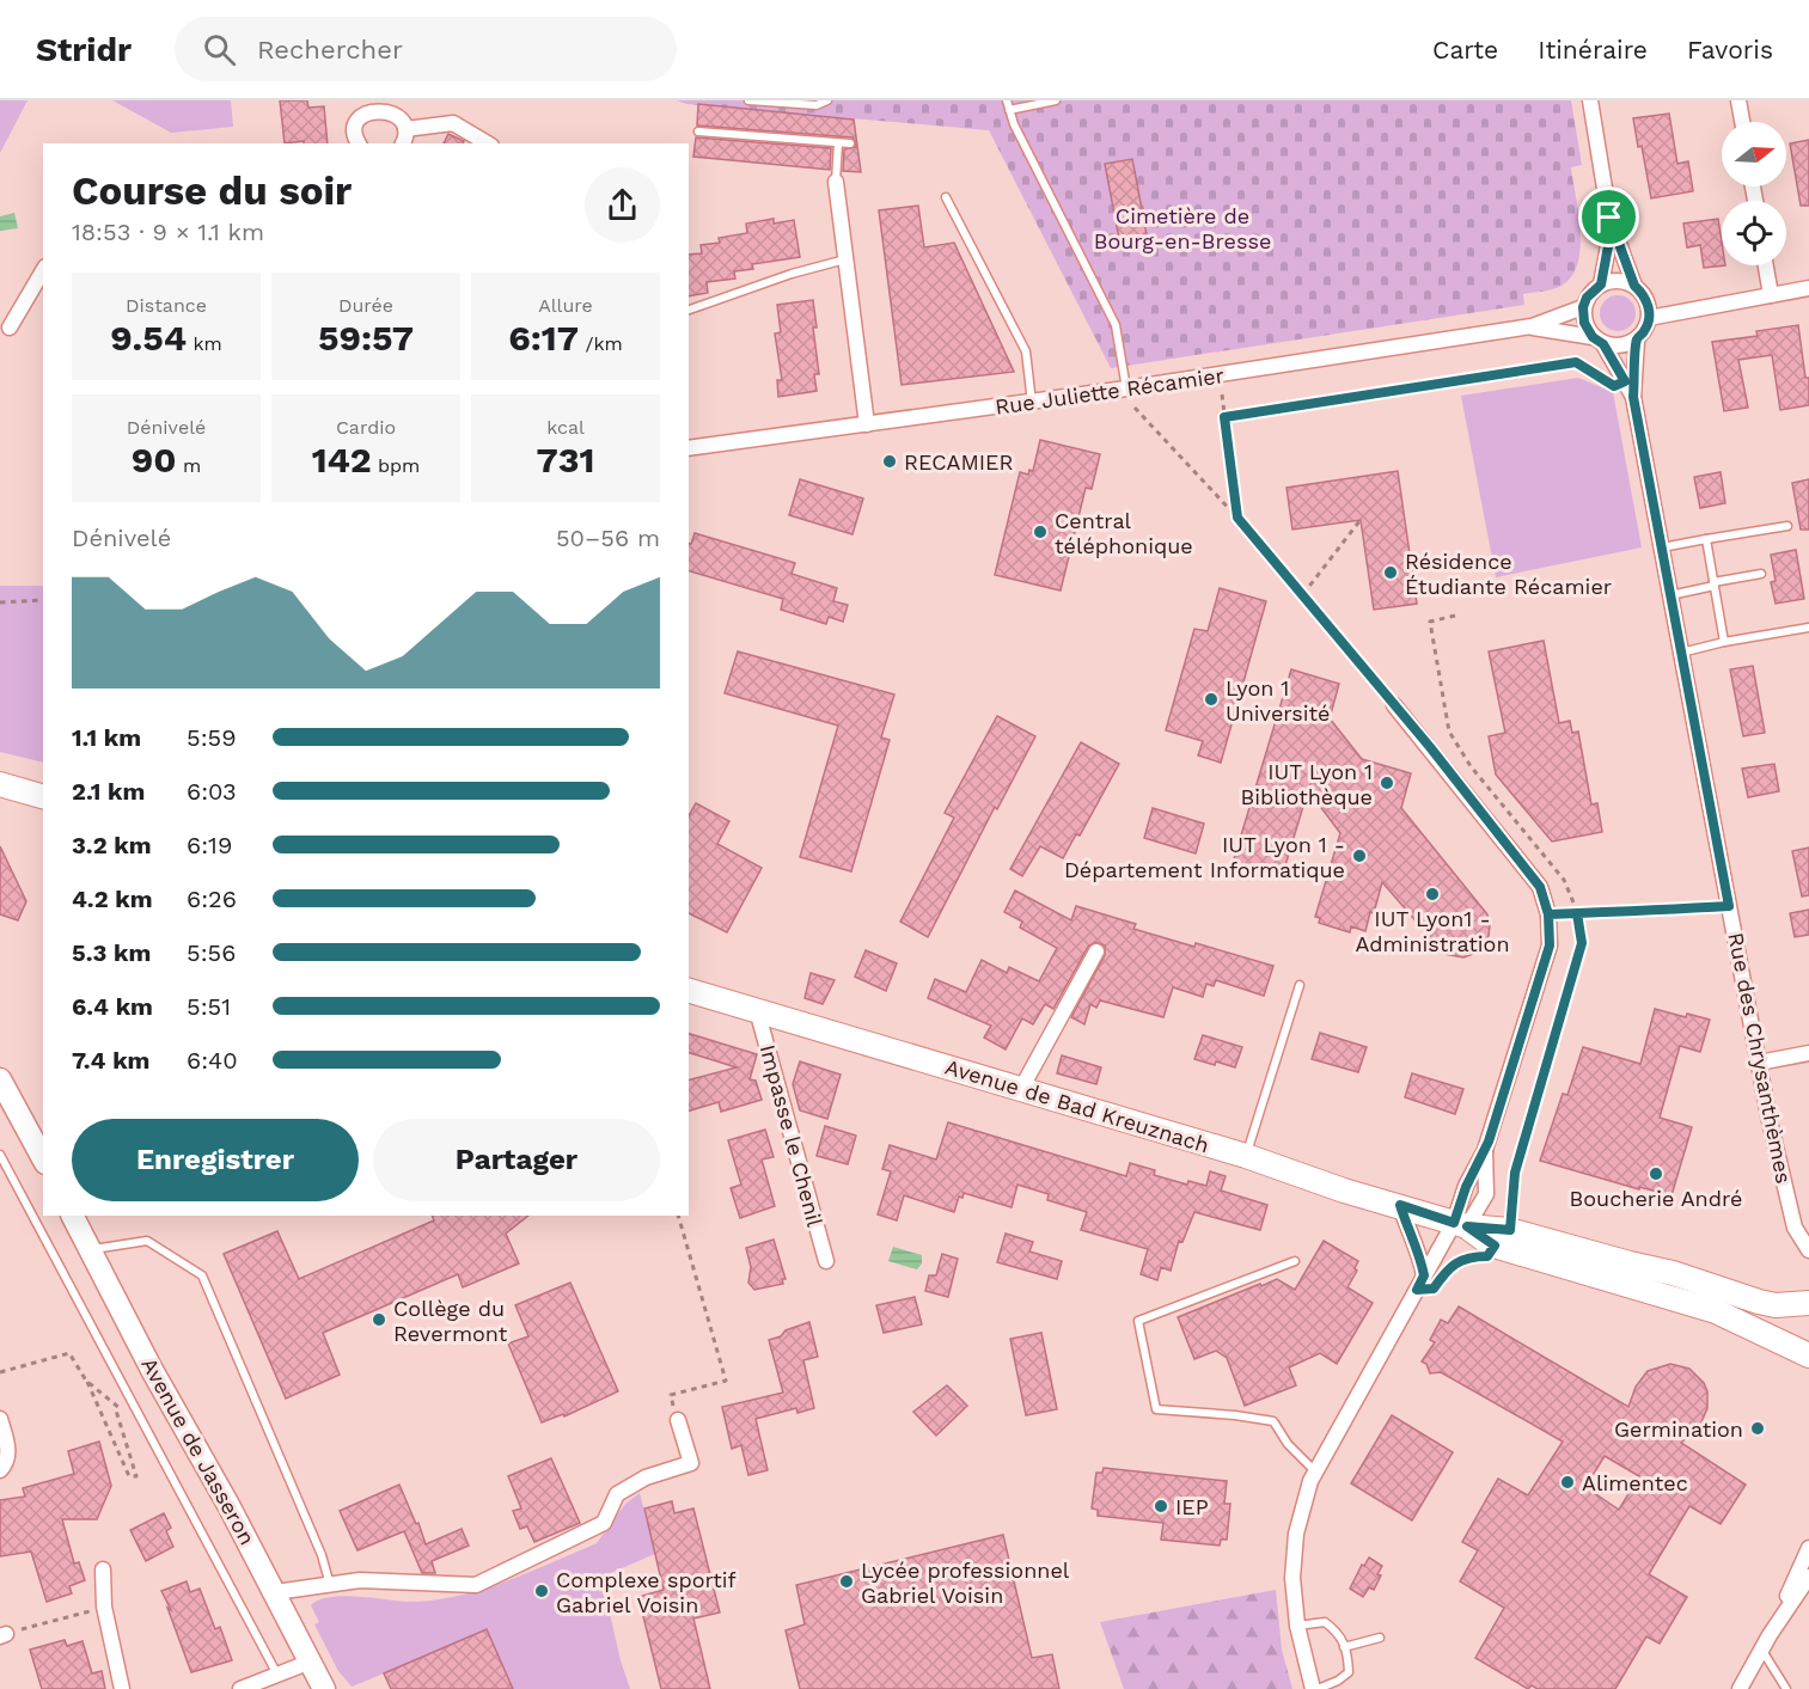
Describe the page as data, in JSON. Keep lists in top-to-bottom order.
{
  "streets": {
    "main road": ["Avenue de Bad Kreuznach", "Avenue de Jasseron"],
    "street": ["Rue Juliette Récamier", "Rue des Chrysanthèmes", "Impasse le Chenil"]
  },
  "crossings": [
    ["Rue Juliette Récamier", "Rue des Chrysanthèmes"],
    ["Avenue de Bad Kreuznach", "Impasse le Chenil"]
  ],
  "parks": ["Cimetière de Bourg-en-Bresse"],
  "places": [
    "RECAMIER",
    "Central téléphonique",
    "Résidence Étudiante Récamier",
    "Lyon 1 Université",
    "IUT Lyon 1 Bibliothèque",
    "IUT Lyon 1 - Département Informatique",
    "IUT Lyon1 - Administration",
    "Boucherie André",
    "Collège du Revermont",
    "Germination",
    "Alimentec",
    "IEP",
    "Lycée professionnel Gabriel Voisin",
    "Complexe sportif Gabriel Voisin"
  ],
  "north": "right",
  "page": {
    "header": "Stridr",
    "search": "Rechercher",
    "nav": ["Carte", "Itinéraire", "Favoris"],
    "heading": ["Course du soir", "18:53 · 9 × 1.1 km"],
    "stats": [
      ["Distance", "9.54 km"],
      ["Durée", "59:57"],
      ["Allure", "6:17 /km"],
      ["Dénivelé", "90 m"],
      ["Cardio", "142 bpm"],
      ["kcal", "731"]
    ],
    "chart": ["Dénivelé", "50–56 m"],
    "list": [
      {
        "name": "1.1 km",
        "note": "5:59"
      },
      {
        "name": "2.1 km",
        "note": "6:03"
      },
      {
        "name": "3.2 km",
        "note": "6:19"
      },
      {
        "name": "4.2 km",
        "note": "6:26"
      },
      {
        "name": "5.3 km",
        "note": "5:56"
      },
      {
        "name": "6.4 km",
        "note": "5:51"
      },
      {
        "name": "7.4 km",
        "note": "6:40"
      }
    ],
    "buttons": ["Enregistrer", "Partager"]
  }
}
